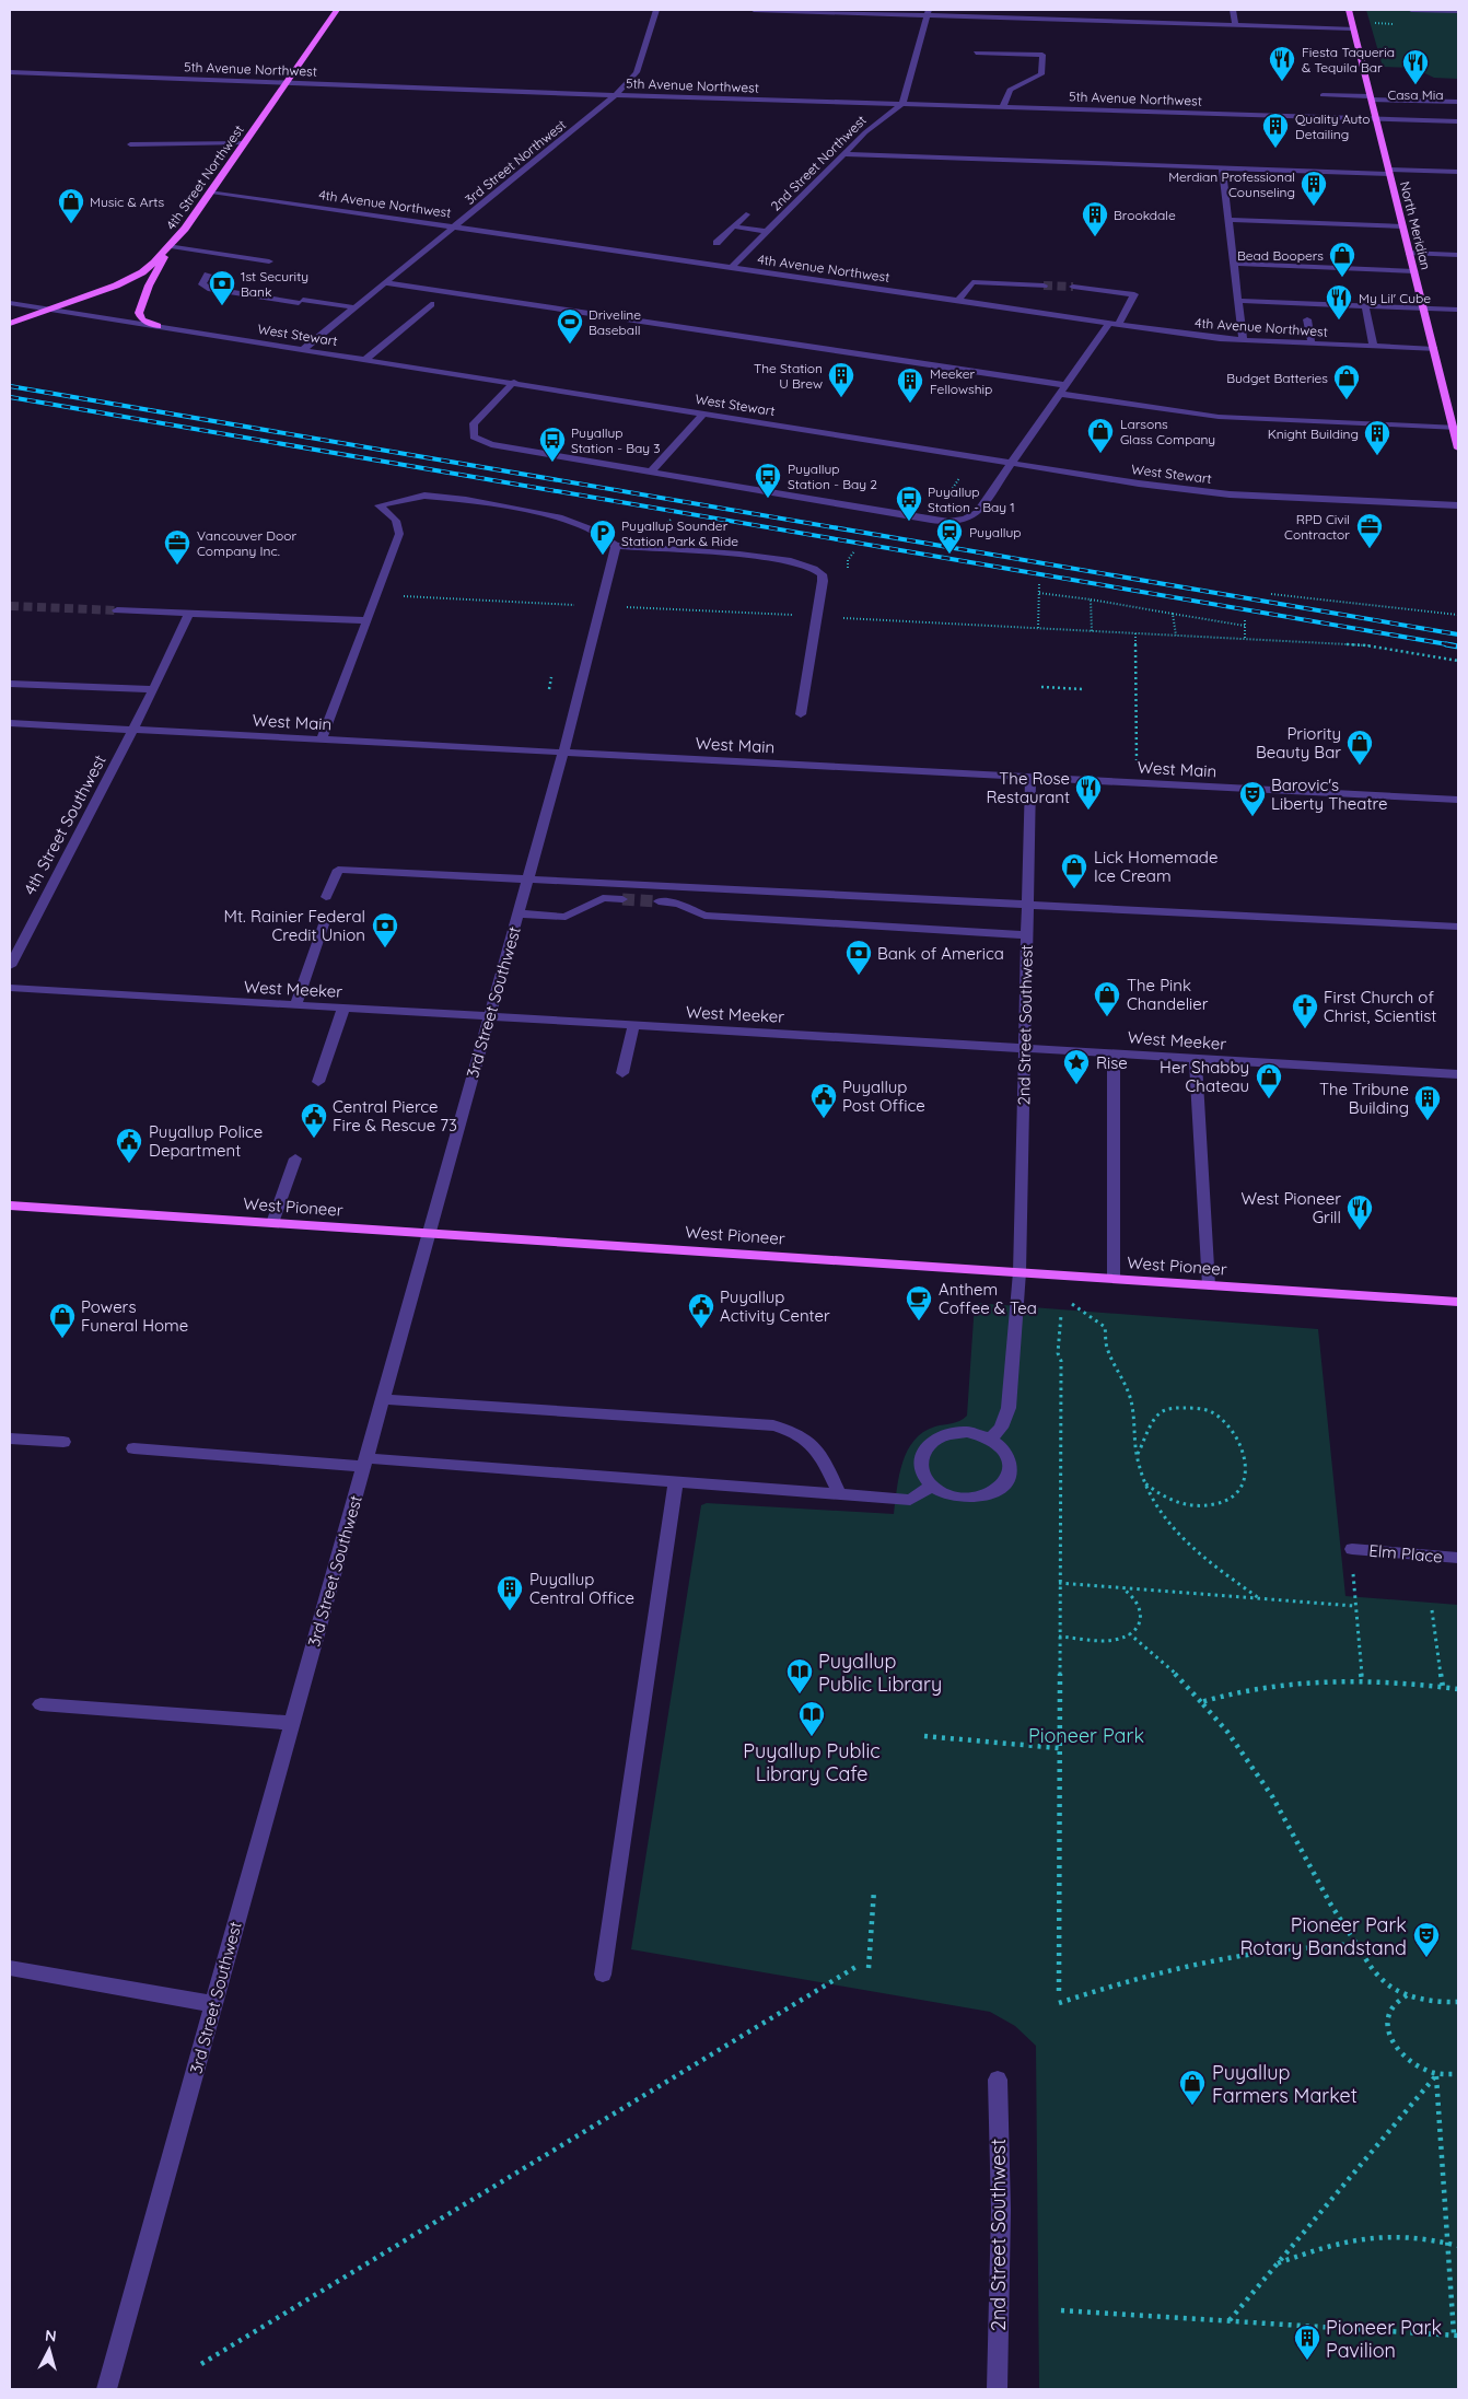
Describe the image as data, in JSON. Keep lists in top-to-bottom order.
{
  "streets": {
    "main road": ["4th Street Northwest", "North Meridian", "West Pioneer"],
    "street": [
      "5th Avenue Northwest",
      "3rd Street Northwest",
      "2nd Street Northwest",
      "4th Avenue Northwest",
      "West Stewart",
      "West Main",
      "4th Street Southwest",
      "West Meeker",
      "3rd Street Southwest",
      "2nd Street Southwest",
      "Elm Place"
    ]
  },
  "crossings": [
    ["5th Avenue Northwest", "3rd Street Northwest"],
    ["5th Avenue Northwest", "2nd Street Northwest"],
    ["5th Avenue Northwest", "4th Street Northwest"],
    ["5th Avenue Northwest", "North Meridian"],
    ["3rd Street Northwest", "4th Avenue Northwest"],
    ["3rd Street Northwest", "West Stewart"],
    ["2nd Street Northwest", "4th Avenue Northwest"],
    ["4th Street Northwest", "4th Avenue Northwest"],
    ["4th Street Northwest", "West Stewart"],
    ["4th Avenue Northwest", "North Meridian"],
    ["West Main", "4th Street Southwest"],
    ["West Main", "3rd Street Southwest"],
    ["West Main", "2nd Street Southwest"],
    ["West Meeker", "3rd Street Southwest"],
    ["West Meeker", "2nd Street Southwest"],
    ["3rd Street Southwest", "West Pioneer"],
    ["2nd Street Southwest", "West Pioneer"]
  ],
  "parks": ["Pioneer Park"],
  "places": {
    "restaurant": [
      "Fiesta Taqueria & Tequila Bar",
      "Casa Mia",
      "My Lil' Cube",
      "The Rose Restaurant",
      "West Pioneer Grill"
    ],
    "building": [
      "Quality Auto Detailing",
      "Merdian Professional Counseling",
      "Brookdale",
      "The Station U Brew",
      "Meeker Fellowship",
      "Knight Building",
      "The Tribune Building",
      "Puyallup Central Office",
      "Pioneer Park Pavilion"
    ],
    "shop": [
      "Music & Arts",
      "Bead Boopers",
      "Budget Batteries",
      "Larsons Glass Company",
      "Priority Beauty Bar",
      "Lick Homemade Ice Cream",
      "The Pink Chandelier",
      "Her Shabby Chateau",
      "Powers Funeral Home",
      "Puyallup Farmers Market"
    ],
    "bank": ["1st Security Bank", "Mt. Rainier Federal Credit Union", "Bank of America"],
    "sports": ["Driveline Baseball"],
    "bus stop": ["Puyallup Station - Bay 3", "Puyallup Station - Bay 2", "Puyallup Station - Bay 1"],
    "office": ["RPD Civil Contractor", "Vancouver Door Company Inc."],
    "station": ["Puyallup"],
    "parking": ["Puyallup Sounder Station Park & Ride"],
    "theatre": ["Barovic's Liberty Theatre", "Pioneer Park Rotary Bandstand"],
    "church": ["First Church of Christ, Scientist"],
    "place": ["Rise"],
    "public building": [
      "Puyallup Post Office",
      "Central Pierce Fire & Rescue 73",
      "Puyallup Police Department",
      "Puyallup Activity Center"
    ],
    "cafe": ["Anthem Coffee & Tea"],
    "library": ["Puyallup Public Library", "Puyallup Public Library Cafe"]
  },
  "north": "top"
}
